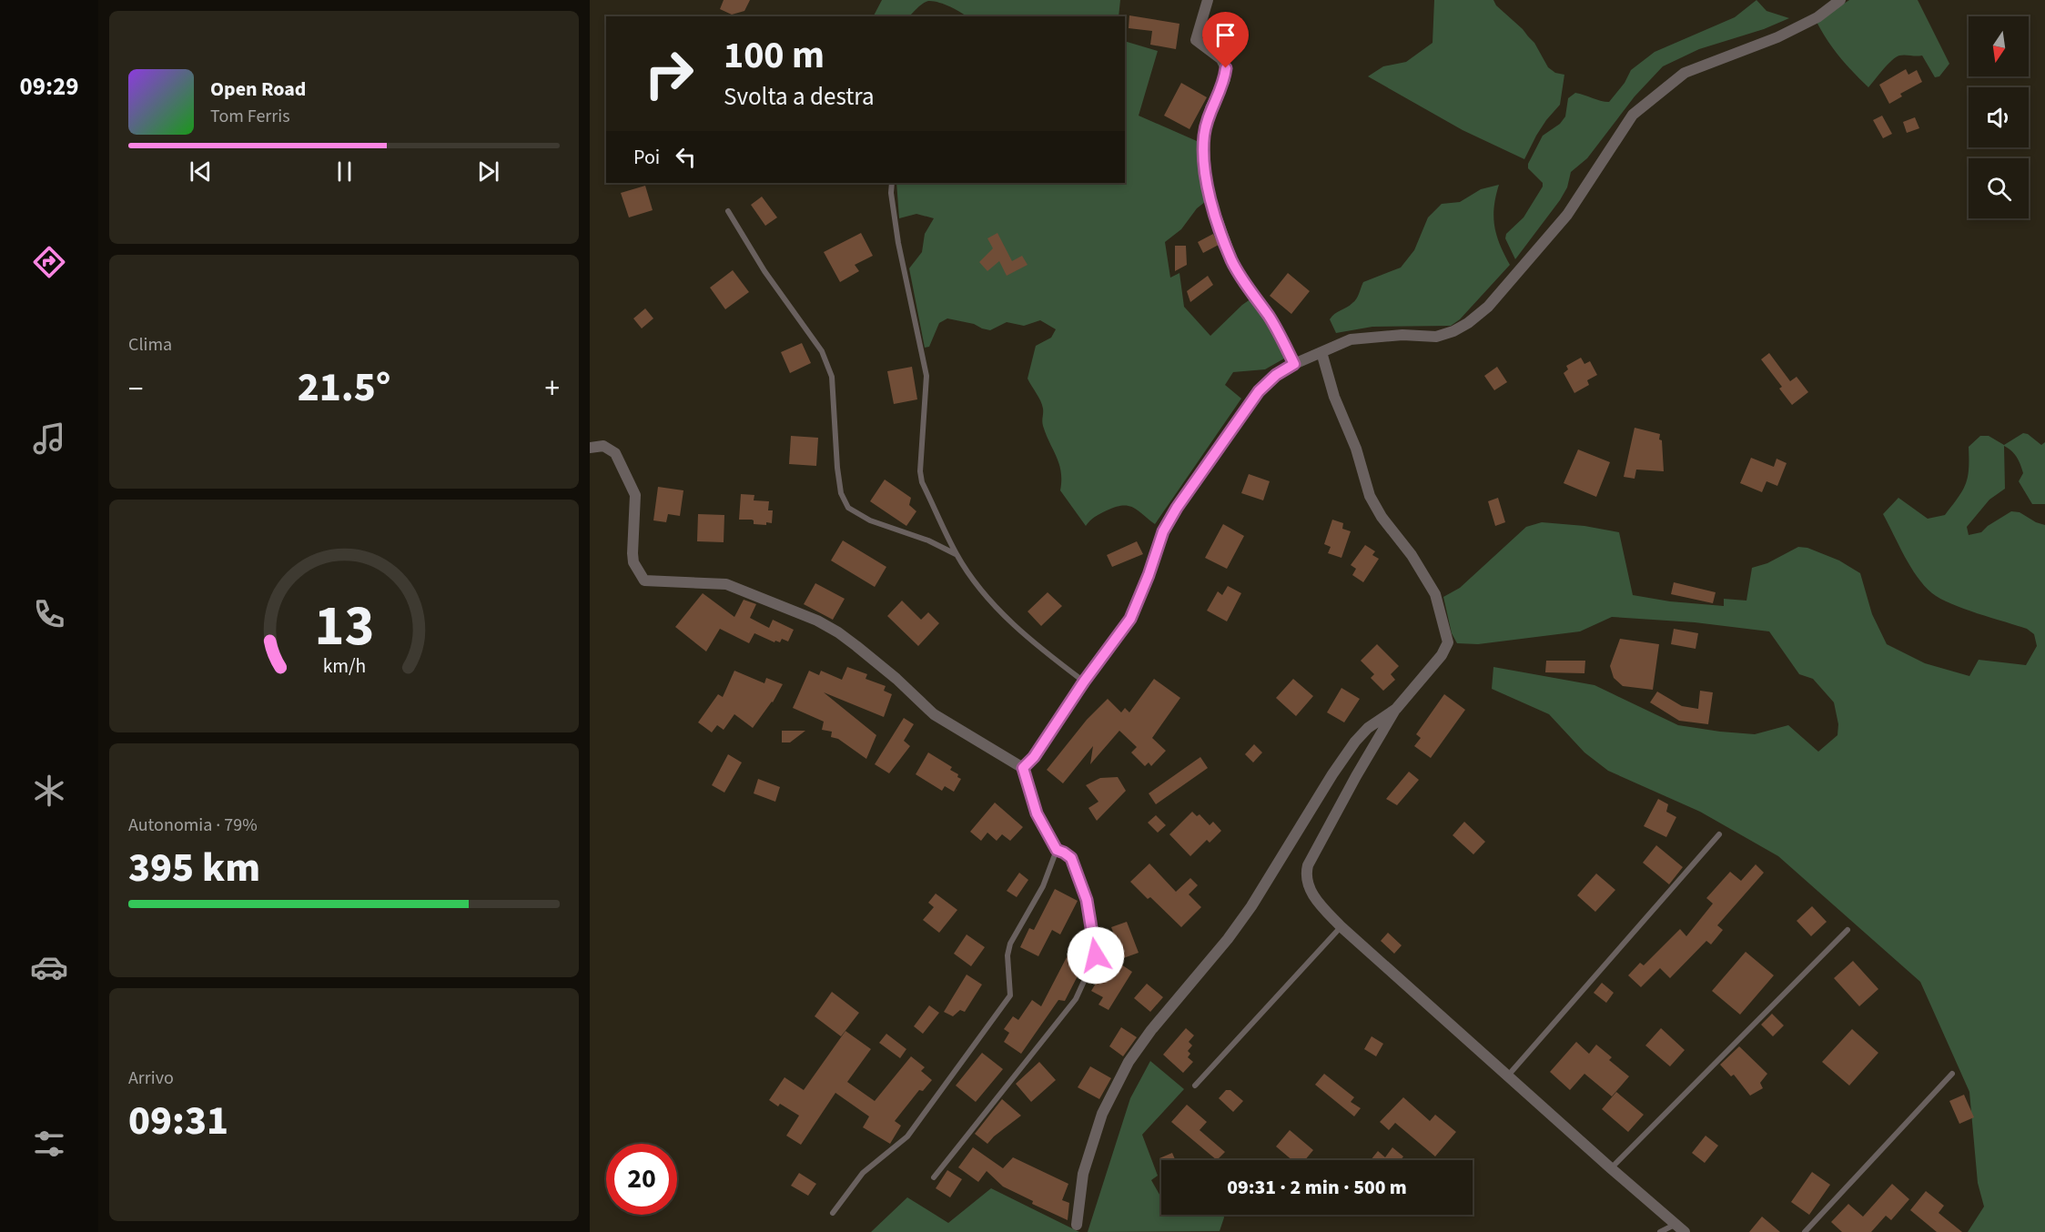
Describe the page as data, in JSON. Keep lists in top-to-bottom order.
{
  "north": "bottom",
  "page": {
    "tabs": "09:29",
    "turn": ["100 m", "Svolta a destra"],
    "song": ["Open Road", "Tom Ferris"],
    "then": "Poi",
    "tile": [
      "Clima",
      ["Autonomia · 79%", "395 km"],
      ["Arrivo", "09:31"]
    ],
    "heat": ["−", "21.5°", "+"],
    "limit": "20",
    "trip": "09:31 · 2 min · 500 m",
    "gauge": ["13", "km/h"]
  }
}
